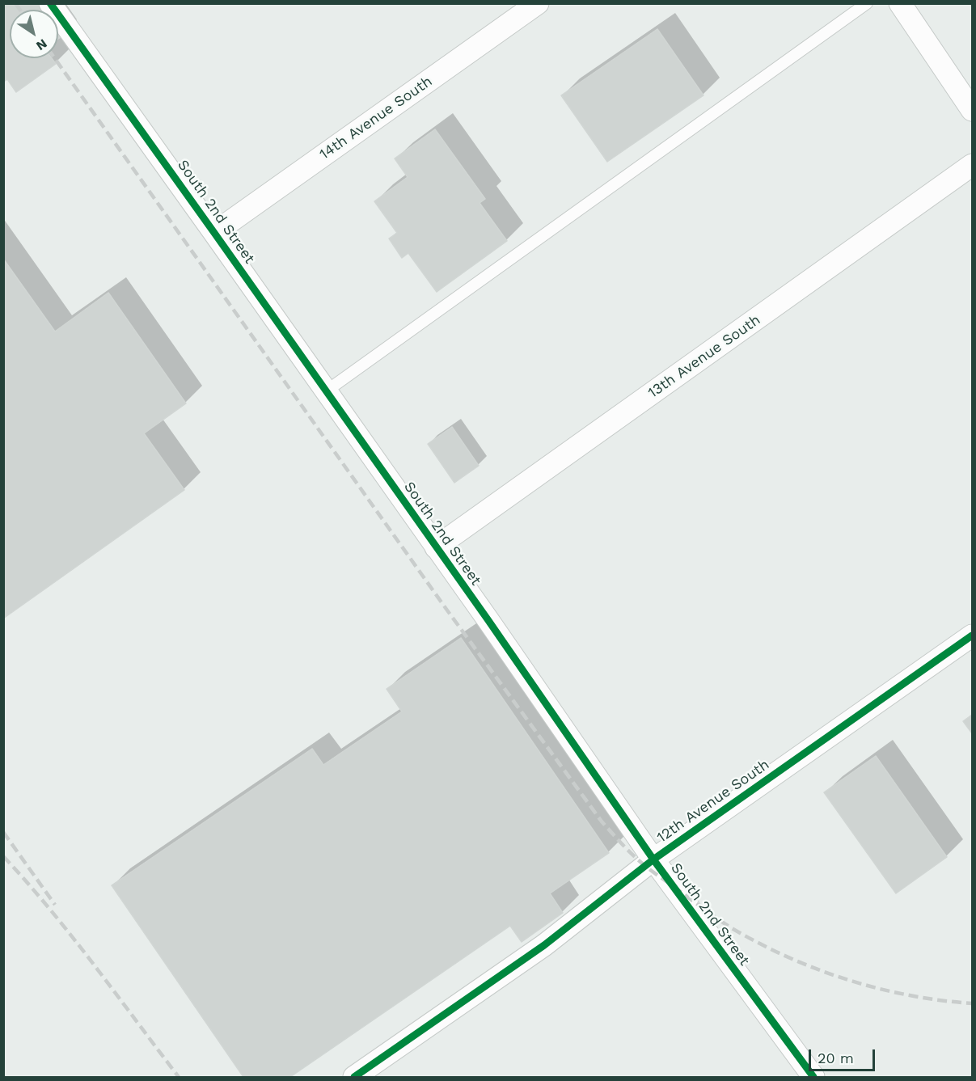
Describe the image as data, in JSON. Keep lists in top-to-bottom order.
{
  "streets": {
    "street": [
      "14th Avenue South",
      "South 2nd Street",
      "13th Avenue South",
      "12th Avenue South"
    ]
  },
  "crossings": [
    ["14th Avenue South", "South 2nd Street"],
    ["South 2nd Street", "13th Avenue South"],
    ["South 2nd Street", "12th Avenue South"]
  ],
  "scale_bar": "20 m",
  "north": "bottom right"
}
